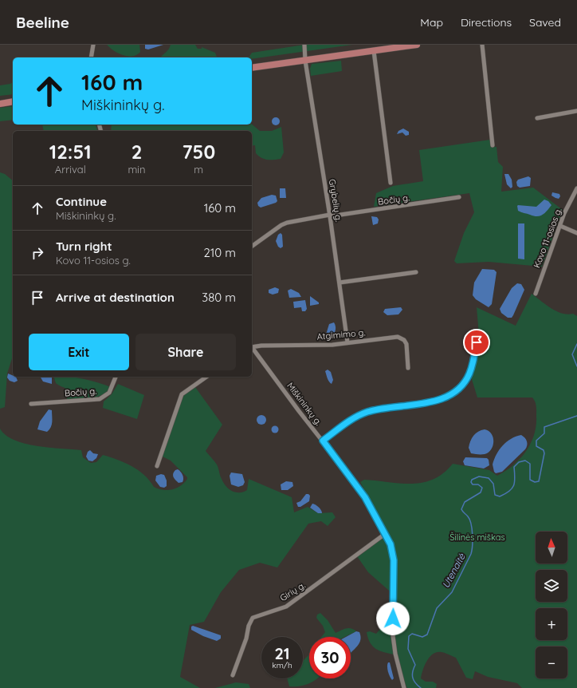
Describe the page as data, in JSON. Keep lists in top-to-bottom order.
{
  "streets": {
    "street": [
      "Bočių g.",
      "Grybelių g.",
      "Kovo 11-osios g.",
      "Atgimimo g.",
      "Miškininkų g.",
      "Girių g."
    ]
  },
  "crossings": [
    ["Bočių g.", "Grybelių g."],
    ["Grybelių g.", "Atgimimo g."],
    ["Miškininkų g.", "Girių g."]
  ],
  "water": ["Utenaitė"],
  "parks": ["Šilinės miškas"],
  "north": "top",
  "page": {
    "header": "Beeline",
    "nav": ["Map", "Directions", "Saved"],
    "turn": ["160 m", "Miškininkų g."],
    "eta": [
      "12:51",
      "Arrival",
      "2",
      "min",
      "750",
      "m"
    ],
    "list": [
      {
        "name": "Continue",
        "note": "Miškininkų g.",
        "value": "160 m"
      },
      {
        "name": "Turn right",
        "note": "Kovo 11-osios g.",
        "value": "210 m"
      },
      {
        "name": "Arrive at destination",
        "value": "380 m"
      }
    ],
    "buttons": ["Exit", "Share"],
    "map_buttons": ["+", "−"],
    "speed": "21 km/h",
    "limit": "30"
  }
}
